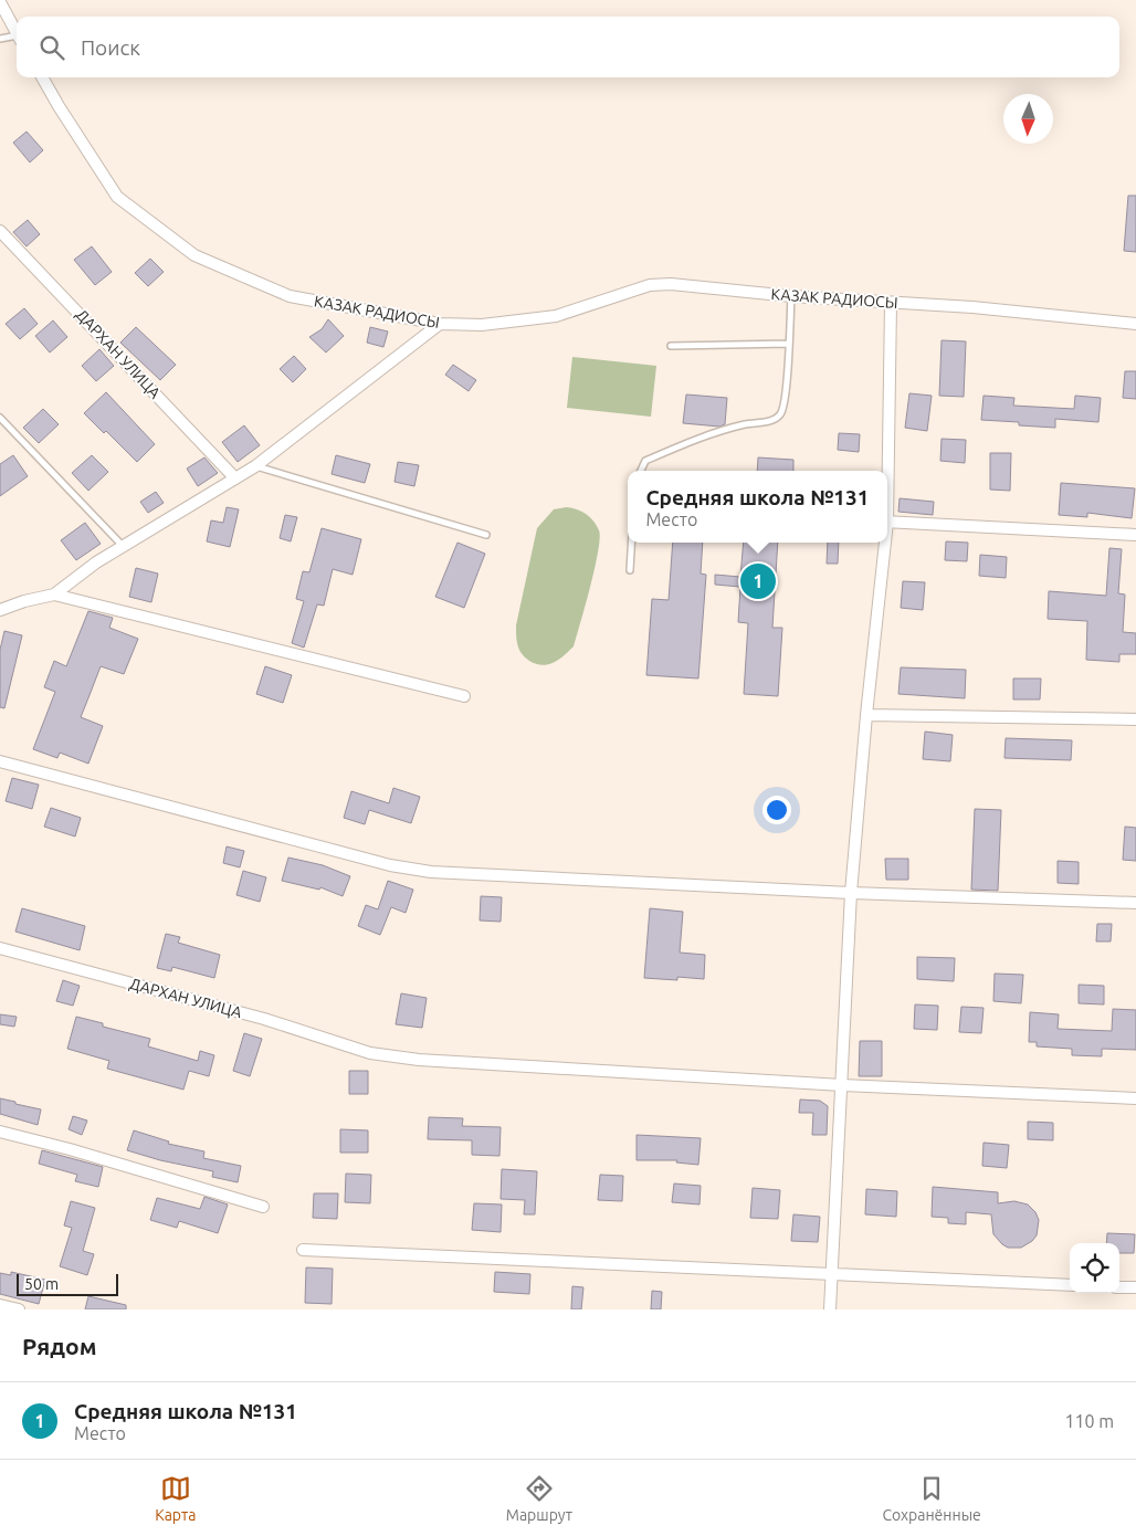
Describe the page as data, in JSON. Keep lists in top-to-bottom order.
{
  "streets": {
    "street": ["КАЗАК РАДИОСЫ", "ДАРХАН УЛИЦА"]
  },
  "scale_bar": "50 m",
  "north": "bottom",
  "page": {
    "search": "Поиск",
    "popup": ["Средняя школа №131", "Место"],
    "pins": "1",
    "scale": "50 m",
    "heading": "Рядом",
    "list": [
      {
        "mark": "1",
        "name": "Средняя школа №131",
        "note": "Место",
        "value": "110 m"
      }
    ],
    "nav": ["Карта", "Маршрут", "Сохранённые"]
  }
}
